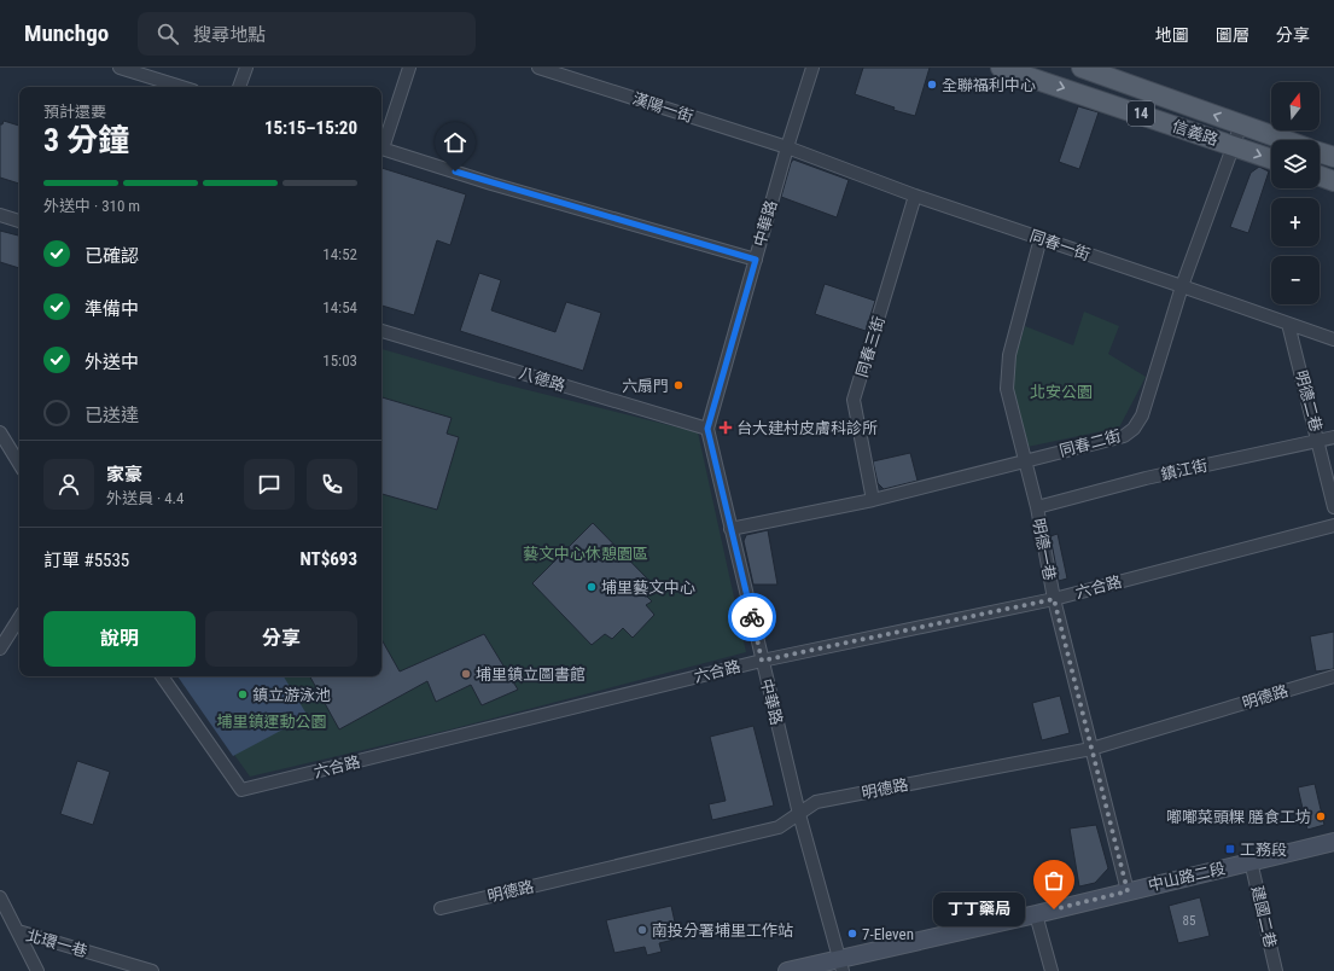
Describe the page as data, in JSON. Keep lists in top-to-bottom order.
{
  "streets": {
    "main road": ["14", "信義路"],
    "street": [
      "漢陽一街",
      "中華路",
      "同春一街",
      "同春三街",
      "八德路",
      "明德二巷",
      "同春二街",
      "鎮江街",
      "明德一巷",
      "六合路",
      "明德路",
      "中山路二段",
      "建國二巷",
      "北環一巷"
    ]
  },
  "crossings": [
    ["漢陽一街", "中華路"],
    ["漢陽一街", "同春一街"],
    ["信義路", "同春二街"],
    ["中華路", "同春一街"],
    ["中華路", "八德路"],
    ["中華路", "同春二街"],
    ["中華路", "六合路"],
    ["中華路", "明德路"],
    ["中華路", "中山路二段"],
    ["同春一街", "同春三街"],
    ["同春一街", "明德二巷"],
    ["同春一街", "同春二街"],
    ["同春一街", "明德一巷"],
    ["同春三街", "同春二街"],
    ["明德二巷", "鎮江街"],
    ["同春二街", "明德一巷"],
    ["鎮江街", "明德一巷"],
    ["明德一巷", "六合路"],
    ["明德一巷", "明德路"],
    ["明德一巷", "中山路二段"],
    ["中山路二段", "建國二巷"]
  ],
  "parks": ["北安公園", "藝文中心休憩園區", "埔里鎮運動公園"],
  "places": {
    "other": [
      "全聯福利中心",
      "六扇門",
      "埔里藝文中心",
      "埔里鎮立圖書館",
      "鎮立游泳池",
      "嘟嘟菜頭粿 膳食工坊",
      "丁丁藥局",
      "南投分署埔里工作站",
      "7-Eleven"
    ],
    "health": ["台大建村皮膚科診所"],
    "transit": ["工務段"]
  },
  "house_numbers": ["85"],
  "north": "top",
  "page": {
    "header": "Munchgo",
    "search": "搜尋地點",
    "nav": ["地圖", "圖層", "分享"],
    "map_buttons": ["+", "−"],
    "heading": ["3 分鐘", "預計還要", "15:15–15:20"],
    "panel": [
      "家豪",
      "外送員 · 4.4",
      "訂單 #5535",
      "NT$693"
    ],
    "bar": "外送中 · 310 m",
    "list": [
      ["已確認", "14:52"],
      ["準備中", "14:54"],
      ["外送中", "15:03"],
      "已送達"
    ],
    "buttons": ["說明", "分享"],
    "bubble": "丁丁藥局"
  }
}
